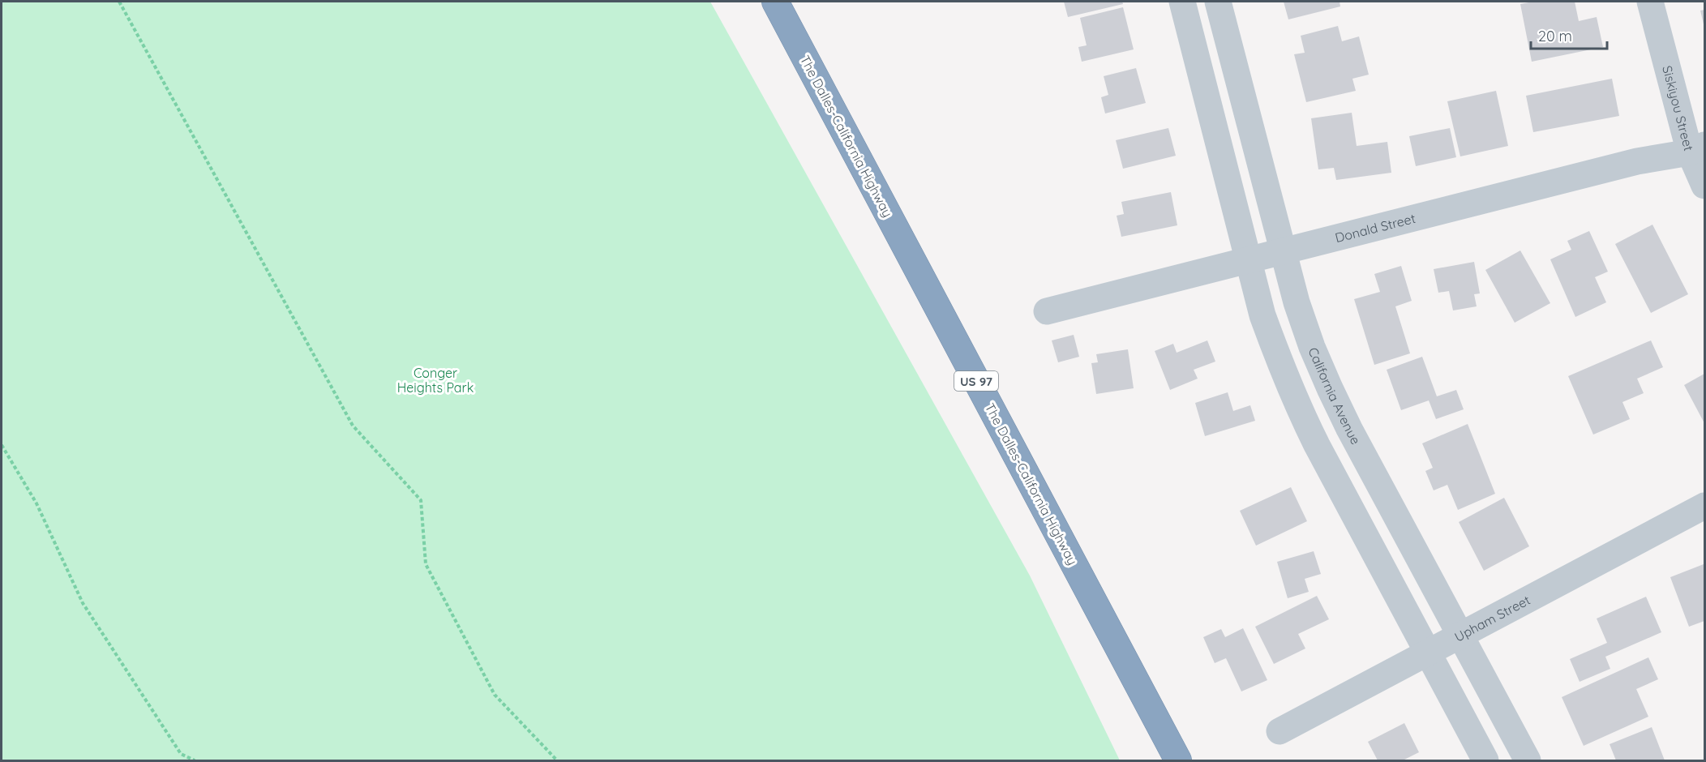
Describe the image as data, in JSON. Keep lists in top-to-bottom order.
{
  "streets": {
    "highway": ["The Dalles-California Highway", "US 97"],
    "street": [
      "Siskiyou Street",
      "Donald Street",
      "California Avenue",
      "Upham Street"
    ]
  },
  "crossings": [
    ["Siskiyou Street", "Donald Street"],
    ["Donald Street", "California Avenue"],
    ["California Avenue", "Upham Street"]
  ],
  "parks": ["Conger Heights Park"],
  "scale_bar": "20 m"
}
